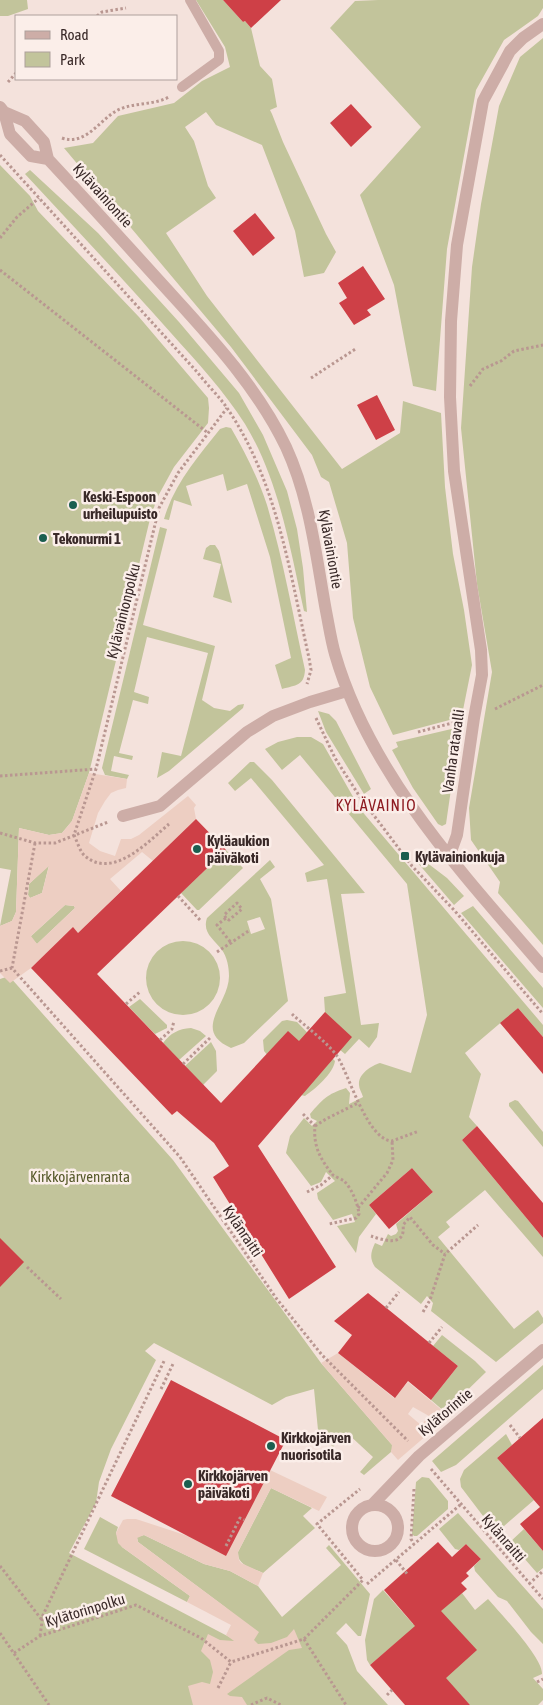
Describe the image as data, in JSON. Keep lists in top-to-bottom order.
{
  "streets": {
    "street": ["Kylävainiontie", "Vanha ratavalli", "Kylätorintie"],
    "path": ["Kylävainionpolku", "Kylänraitti", "Kylätorinpolku"]
  },
  "crossings": [
    ["Kylävainiontie", "Vanha ratavalli"],
    ["Kylänraitti", "Kylätorintie"]
  ],
  "districts": ["KYLÄVAINIO"],
  "parks": ["Kirkkojärvenranta"],
  "places": {
    "other": [
      "Keski-Espoon urheilupuisto",
      "Tekonurmi 1",
      "Kyläaukion päiväkoti",
      "Kirkkojärven nuorisotila",
      "Kirkkojärven päiväkoti"
    ],
    "transit": ["Kylävainionkuja"]
  },
  "legend": ["Road", "Park"]
}
